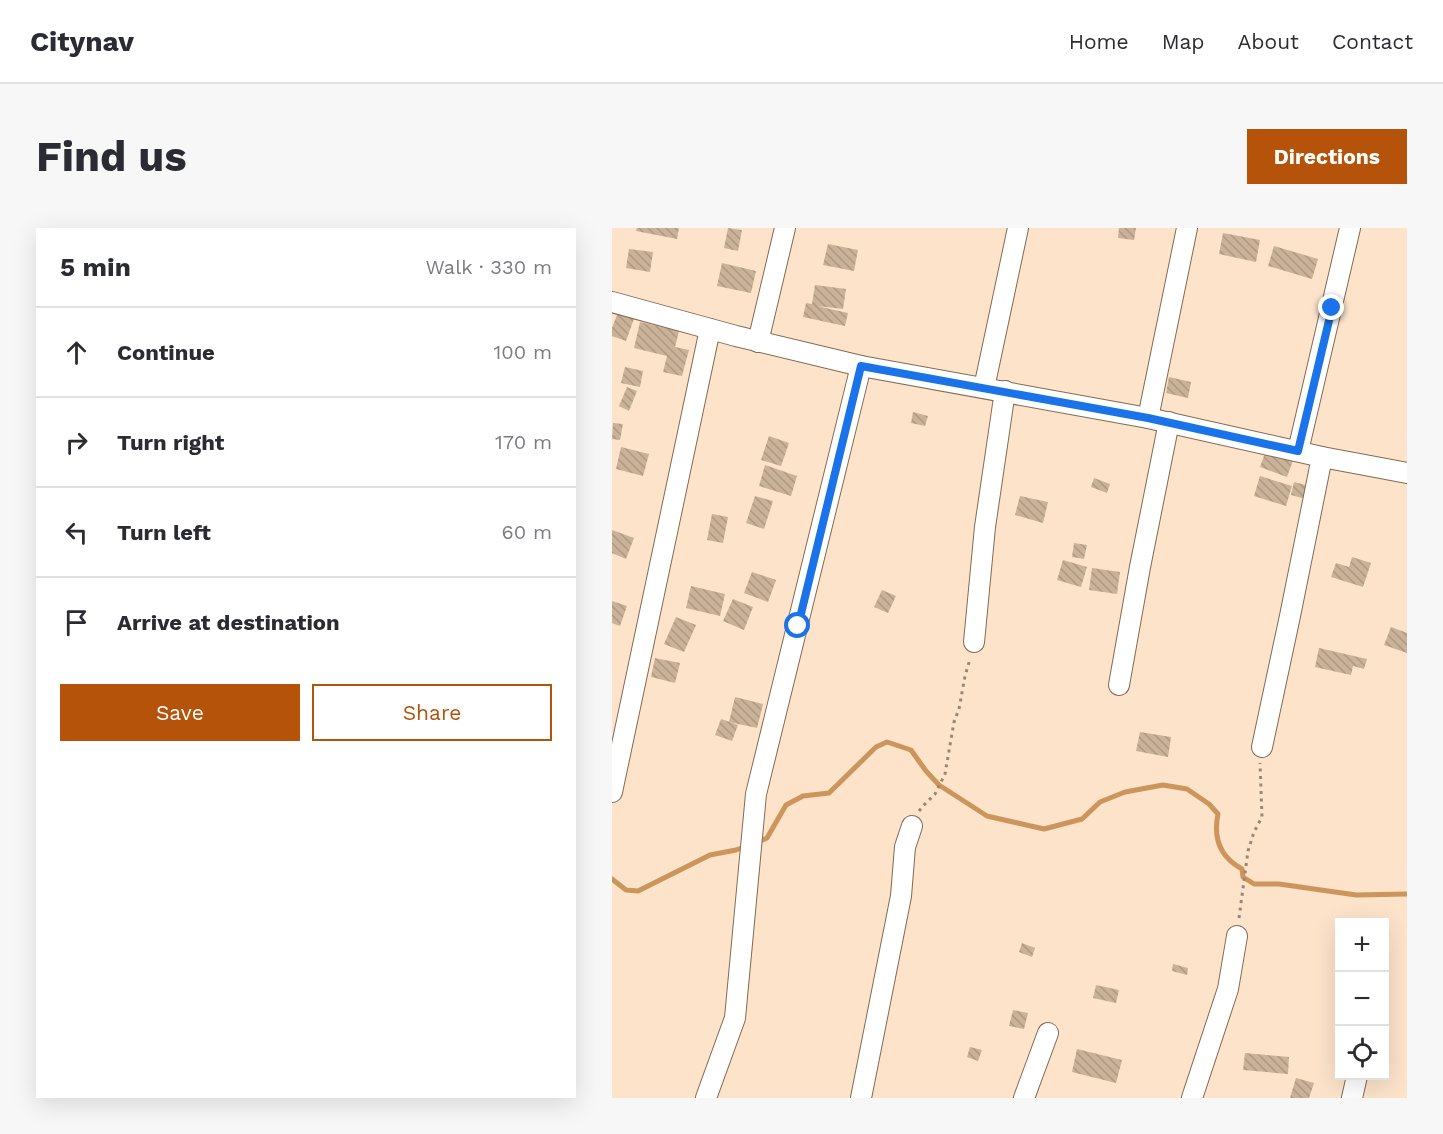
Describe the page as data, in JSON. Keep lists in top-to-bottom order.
{
  "page": {
    "header": "Citynav",
    "nav": [
      "Home",
      "Map",
      "About",
      "Contact"
    ],
    "buttons": [
      "Directions",
      ["Save", "Share"]
    ],
    "title": "Find us",
    "heading": ["5 min", "Walk · 330 m"],
    "list": [
      ["Continue", "100 m"],
      ["Turn right", "170 m"],
      ["Turn left", "60 m"],
      "Arrive at destination"
    ],
    "map_buttons": ["+", "−"]
  }
}
